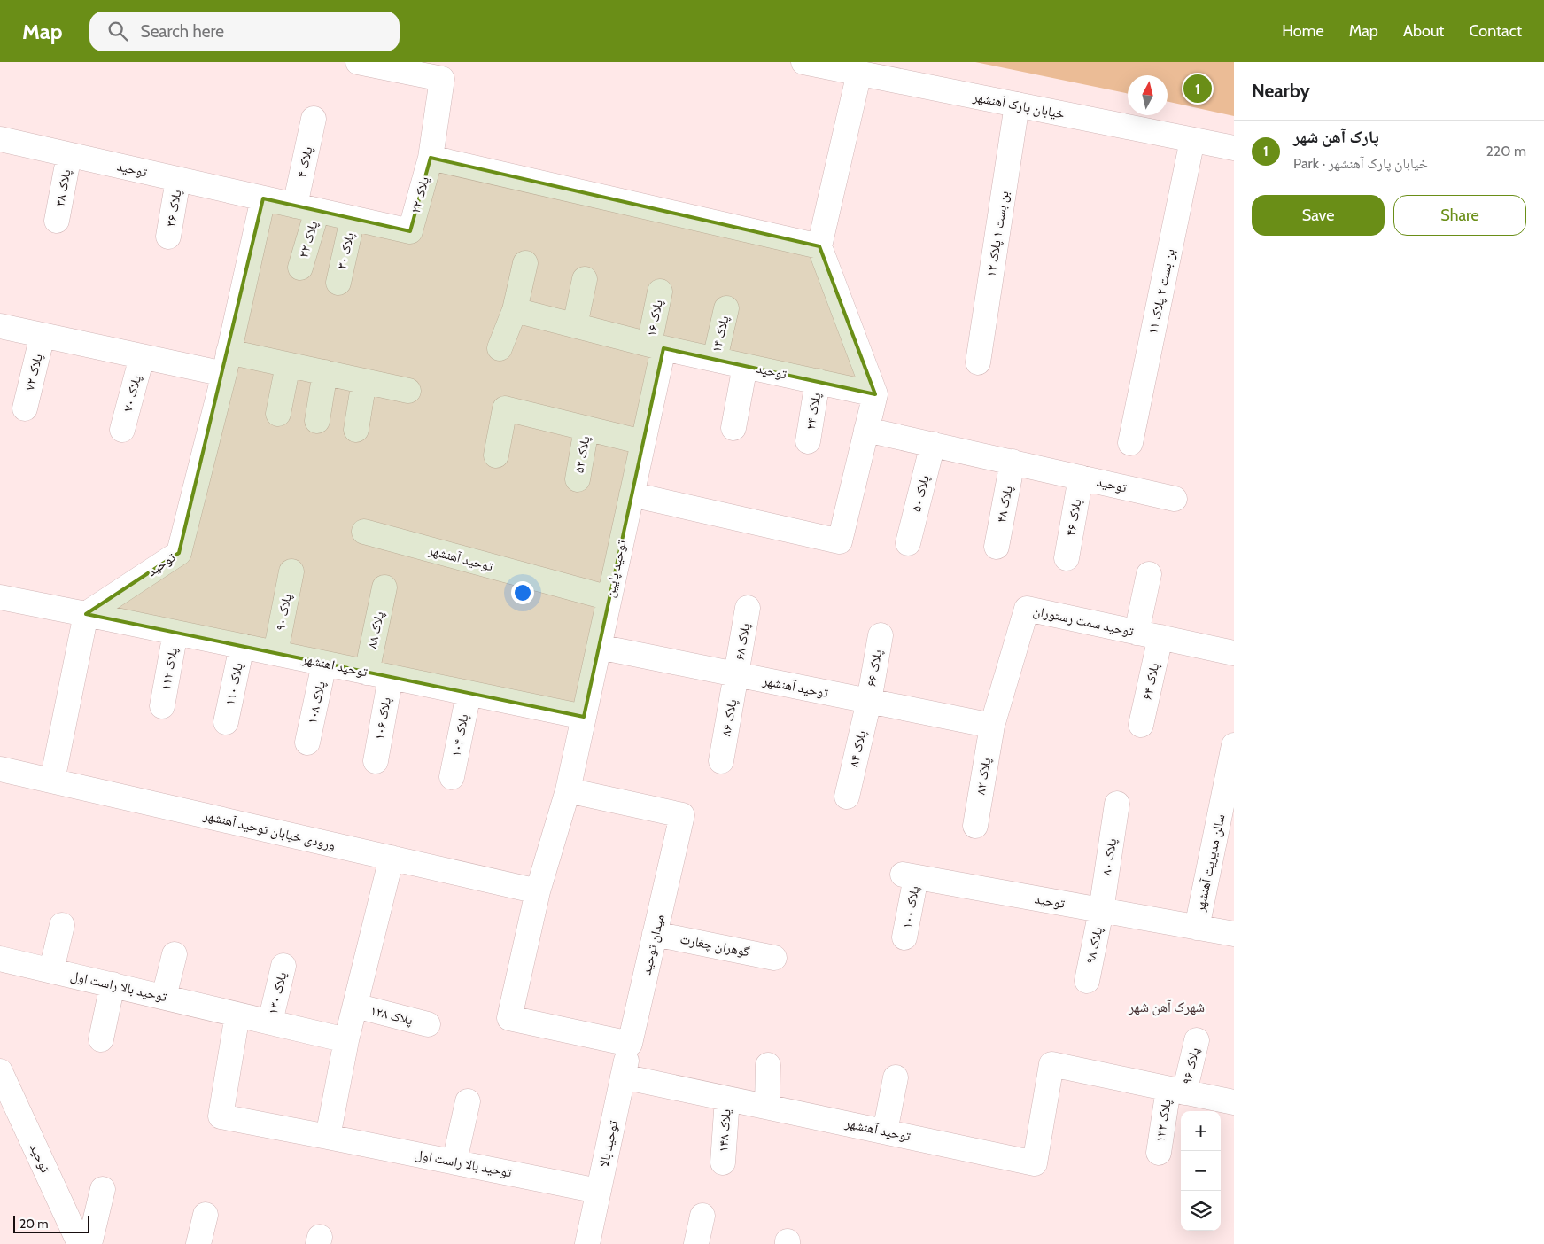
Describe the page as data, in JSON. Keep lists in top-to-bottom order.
{
  "streets": {
    "street": [
      "خیابان پارک آهنشهر",
      "پلاک ۴",
      "توحید",
      "پلاک ۳۸",
      "پلاک ۲۲",
      "پلاک ۳۶",
      "بن بست ۱ پلاک ۱۲",
      "پلاک ۳۲",
      "پلاک ۳۰",
      "بن بست ۲ پلاک ۱۱",
      "پلاک ۱۶",
      "پلاک ۱۴",
      "پلاک ۷۲",
      "پلاک ۷۰",
      "پلاک ۲۴",
      "پلاک ۵۲",
      "پلاک ۵۰",
      "پلاک ۴۸",
      "پلاک ۴۶",
      "توحید آهنشهر",
      "توحید پایین",
      "پلاک ۹۰",
      "توحید سمت رستوران",
      "پلاک ۸۸",
      "پلاک ۶۸",
      "توحید اهنشهر",
      "پلاک ۶۶",
      "پلاک ۱۱۲",
      "پلاک ۶۴",
      "پلاک ۱۱۰",
      "پلاک ۱۰۸",
      "پلاک ۸۶",
      "پلاک ۱۰۶",
      "پلاک ۱۰۴",
      "پلاک ۸۴",
      "پلاک ۸۲",
      "ورودی خیابان توحید آهنشهر",
      "پلاک ۸۰",
      "سالن مدیریت آهنشهر",
      "پلاک ۱۰۰",
      "میدان توحید",
      "گوهران چغارت",
      "پلاک ۹۸",
      "توحید بالا راست اول",
      "پلاک ۱۳۰",
      "پلاک ۱۲۸",
      "پلاک ۹۶",
      "پلاک ۱۳۲",
      "پلاک ۱۴۸",
      "توحید بالا"
    ]
  },
  "crossings": [
    ["خیابان پارک آهنشهر", "بن بست ۱ پلاک ۱۲"],
    ["خیابان پارک آهنشهر", "بن بست ۲ پلاک ۱۱"],
    ["پلاک ۴", "توحید"],
    ["پلاک ۴", "پلاک ۳۲"],
    ["توحید", "پلاک ۳۸"],
    ["توحید", "پلاک ۲۲"],
    ["توحید", "پلاک ۳۶"],
    ["توحید", "پلاک ۳۲"],
    ["توحید", "پلاک ۳۰"],
    ["توحید", "پلاک ۱۶"],
    ["توحید", "پلاک ۱۴"],
    ["توحید", "پلاک ۲۴"],
    ["توحید", "پلاک ۵۰"],
    ["توحید", "پلاک ۴۸"],
    ["توحید", "پلاک ۴۶"],
    ["توحید", "توحید پایین"],
    ["توحید", "توحید اهنشهر"],
    ["توحید", "پلاک ۸۰"],
    ["توحید", "سالن مدیریت آهنشهر"],
    ["توحید", "پلاک ۱۰۰"],
    ["توحید", "پلاک ۹۸"],
    ["پلاک ۱۶", "توحید پایین"],
    ["توحید آهنشهر", "توحید پایین"],
    ["توحید آهنشهر", "توحید سمت رستوران"],
    ["توحید آهنشهر", "پلاک ۶۸"],
    ["توحید آهنشهر", "پلاک ۶۶"],
    ["توحید آهنشهر", "پلاک ۸۶"],
    ["توحید آهنشهر", "پلاک ۸۴"],
    ["توحید آهنشهر", "پلاک ۸۲"],
    ["توحید آهنشهر", "پلاک ۹۶"],
    ["توحید آهنشهر", "پلاک ۱۳۲"],
    ["توحید آهنشهر", "پلاک ۱۴۸"],
    ["توحید آهنشهر", "توحید بالا"],
    ["توحید پایین", "توحید اهنشهر"],
    ["توحید پایین", "میدان توحید"],
    ["پلاک ۹۰", "توحید اهنشهر"],
    ["توحید سمت رستوران", "پلاک ۶۴"],
    ["توحید سمت رستوران", "پلاک ۸۲"],
    ["پلاک ۸۸", "توحید اهنشهر"],
    ["پلاک ۶۸", "پلاک ۸۶"],
    ["توحید اهنشهر", "پلاک ۱۱۲"],
    ["توحید اهنشهر", "پلاک ۱۱۰"],
    ["توحید اهنشهر", "پلاک ۱۰۸"],
    ["توحید اهنشهر", "پلاک ۱۰۶"],
    ["توحید اهنشهر", "پلاک ۱۰۴"],
    ["پلاک ۶۶", "پلاک ۸۴"],
    ["پلاک ۸۰", "پلاک ۹۸"],
    ["میدان توحید", "گوهران چغارت"],
    ["میدان توحید", "توحید بالا"],
    ["توحید بالا راست اول", "پلاک ۱۳۰"],
    ["توحید بالا راست اول", "توحید بالا"],
    ["پلاک ۹۶", "پلاک ۱۳۲"]
  ],
  "districts": ["شهرک آهن شهر"],
  "scale_bar": "20 m",
  "north": "top",
  "page": {
    "header": "Map",
    "search": "Search here",
    "nav": [
      "Home",
      "Map",
      "About",
      "Contact"
    ],
    "heading": "Nearby",
    "pins": "1",
    "list": [
      {
        "mark": "1",
        "name": "پارک آهن شهر",
        "note": "Park · خیابان پارک آهنشهر",
        "value": "220 m"
      }
    ],
    "buttons": ["Save", "Share"],
    "map_buttons": ["+", "−"],
    "scale": "20 m"
  }
}
